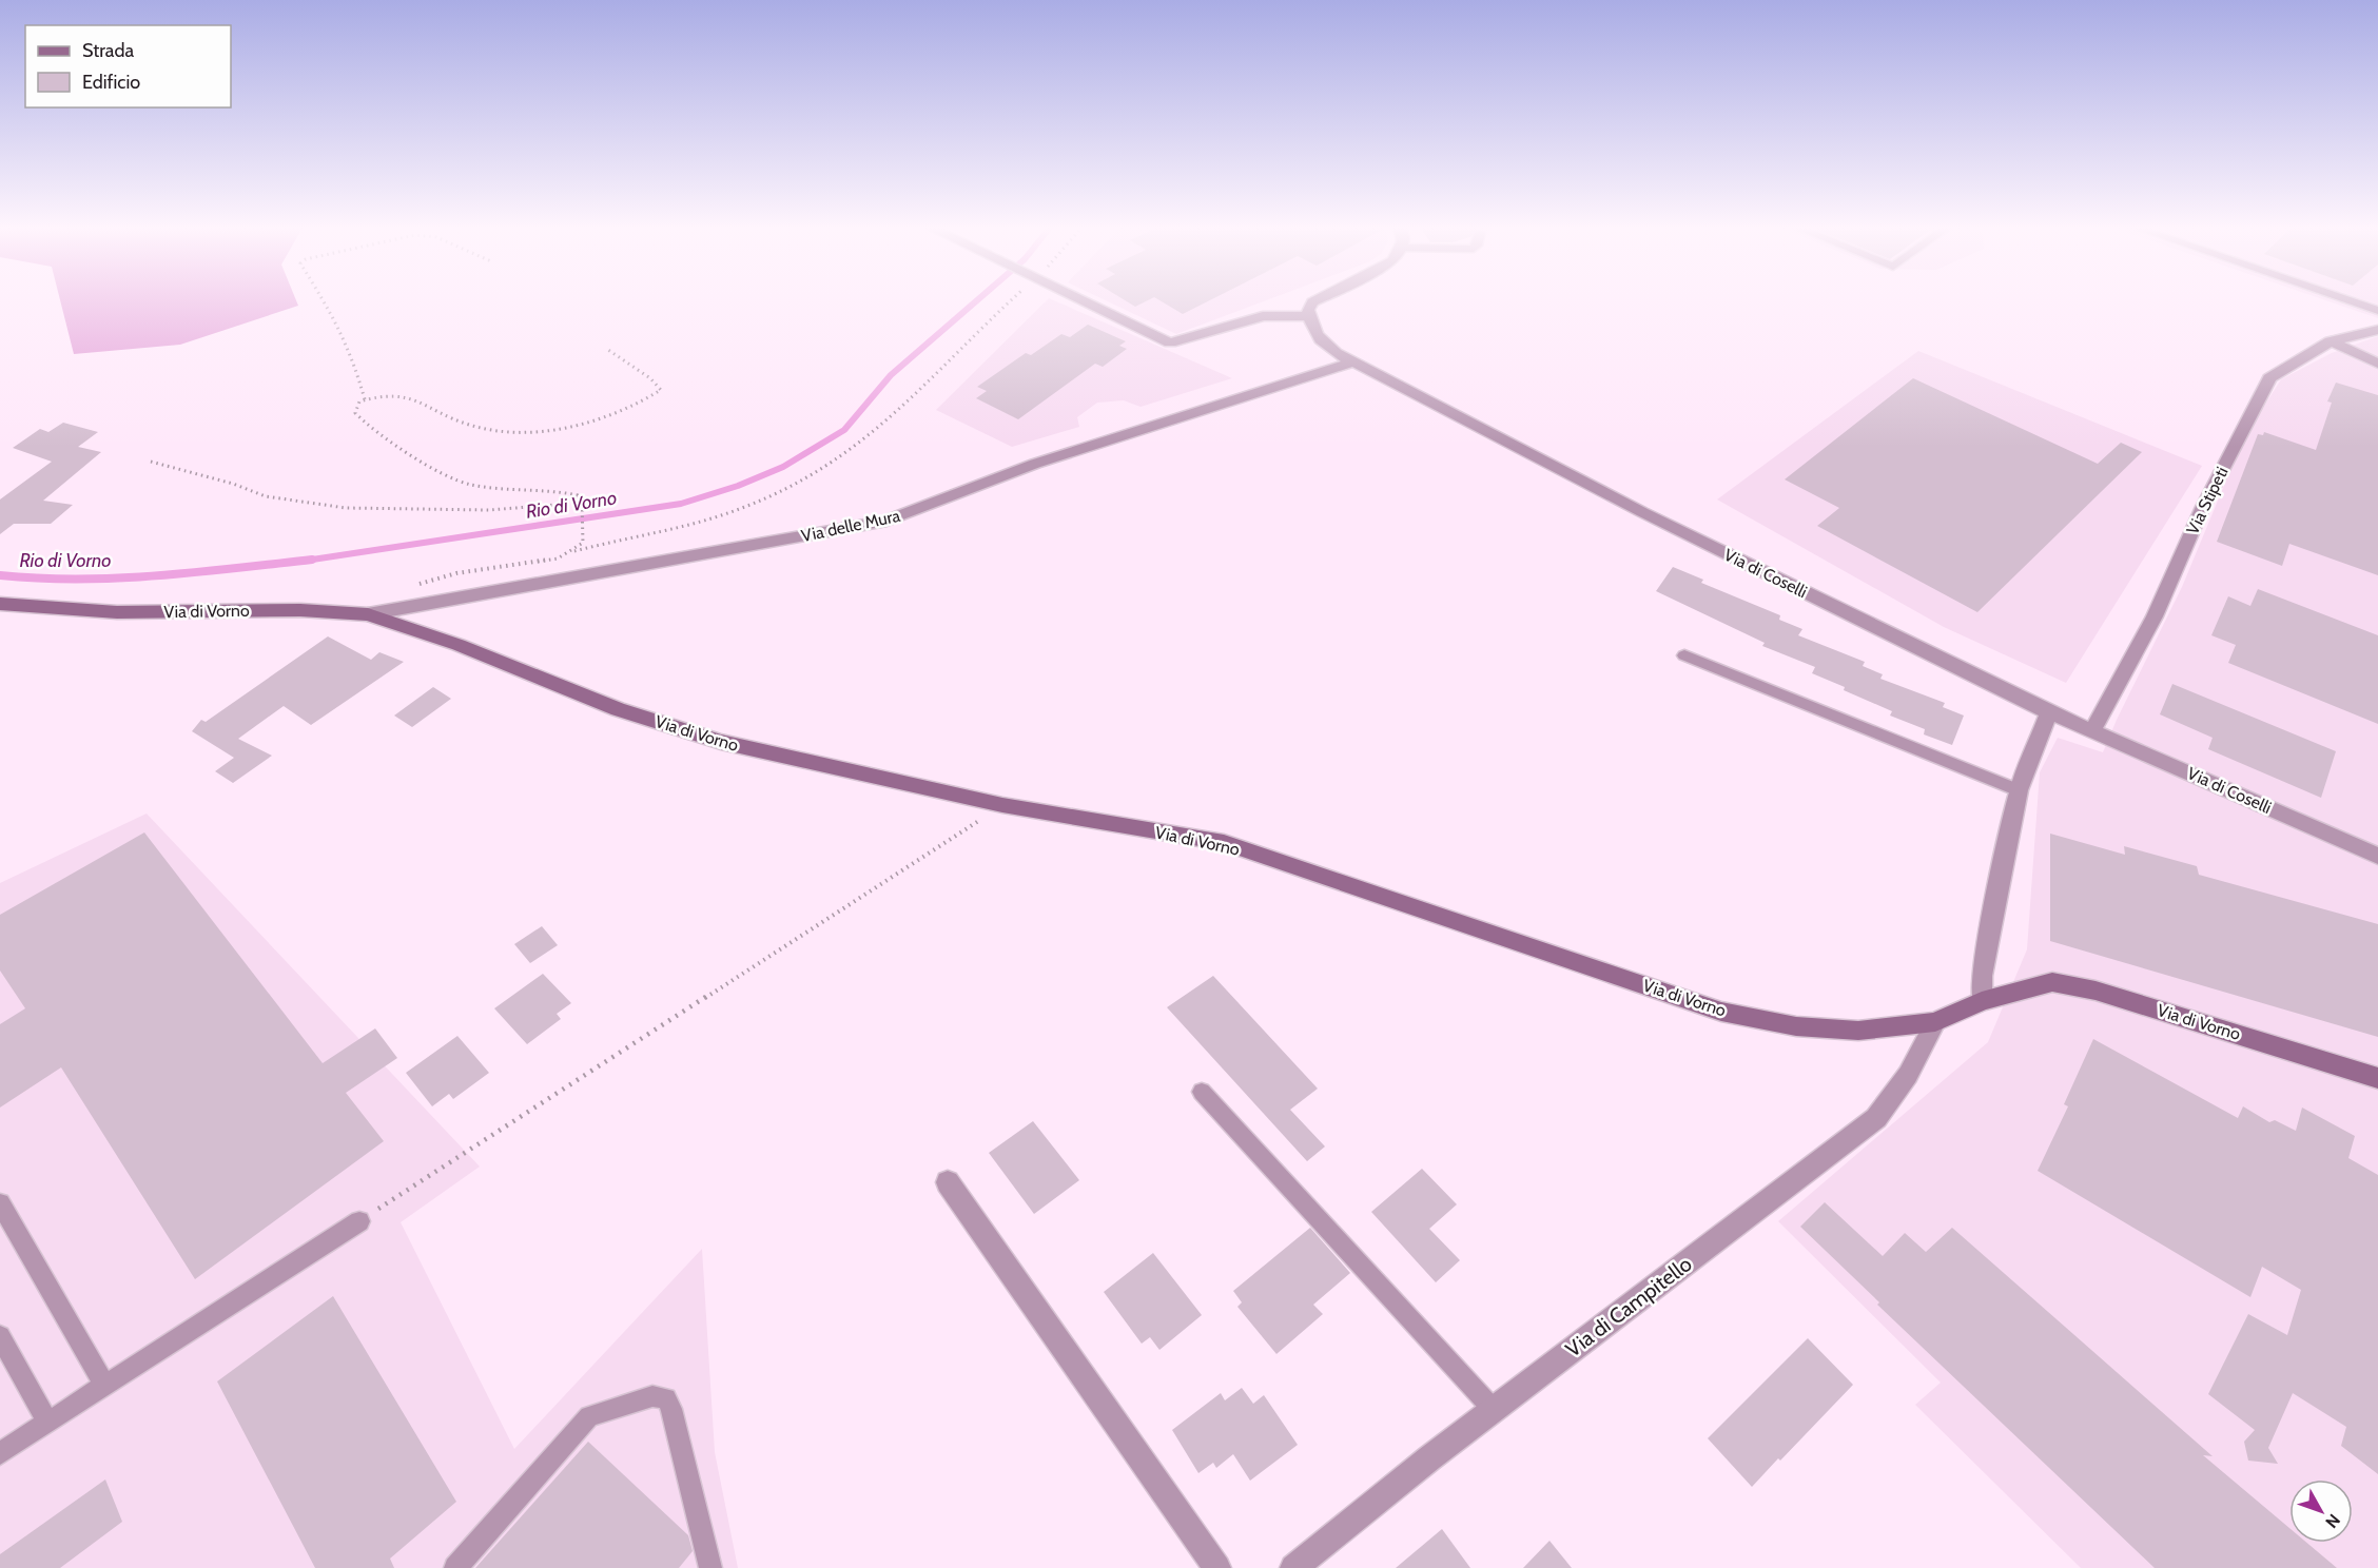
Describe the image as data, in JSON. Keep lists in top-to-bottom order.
{
  "streets": {
    "street": [
      "Via Stipeti",
      "Via delle Mura",
      "Via di Coselli",
      "Via di Vorno",
      "Via di Campitello"
    ]
  },
  "crossings": [
    ["Via Stipeti", "Via di Coselli"],
    ["Via delle Mura", "Via di Coselli"],
    ["Via delle Mura", "Via di Vorno"],
    ["Via di Vorno", "Via di Campitello"]
  ],
  "water": ["Rio di Vorno"],
  "legend": ["Strada", "Edificio"],
  "north": "bottom right"
}
